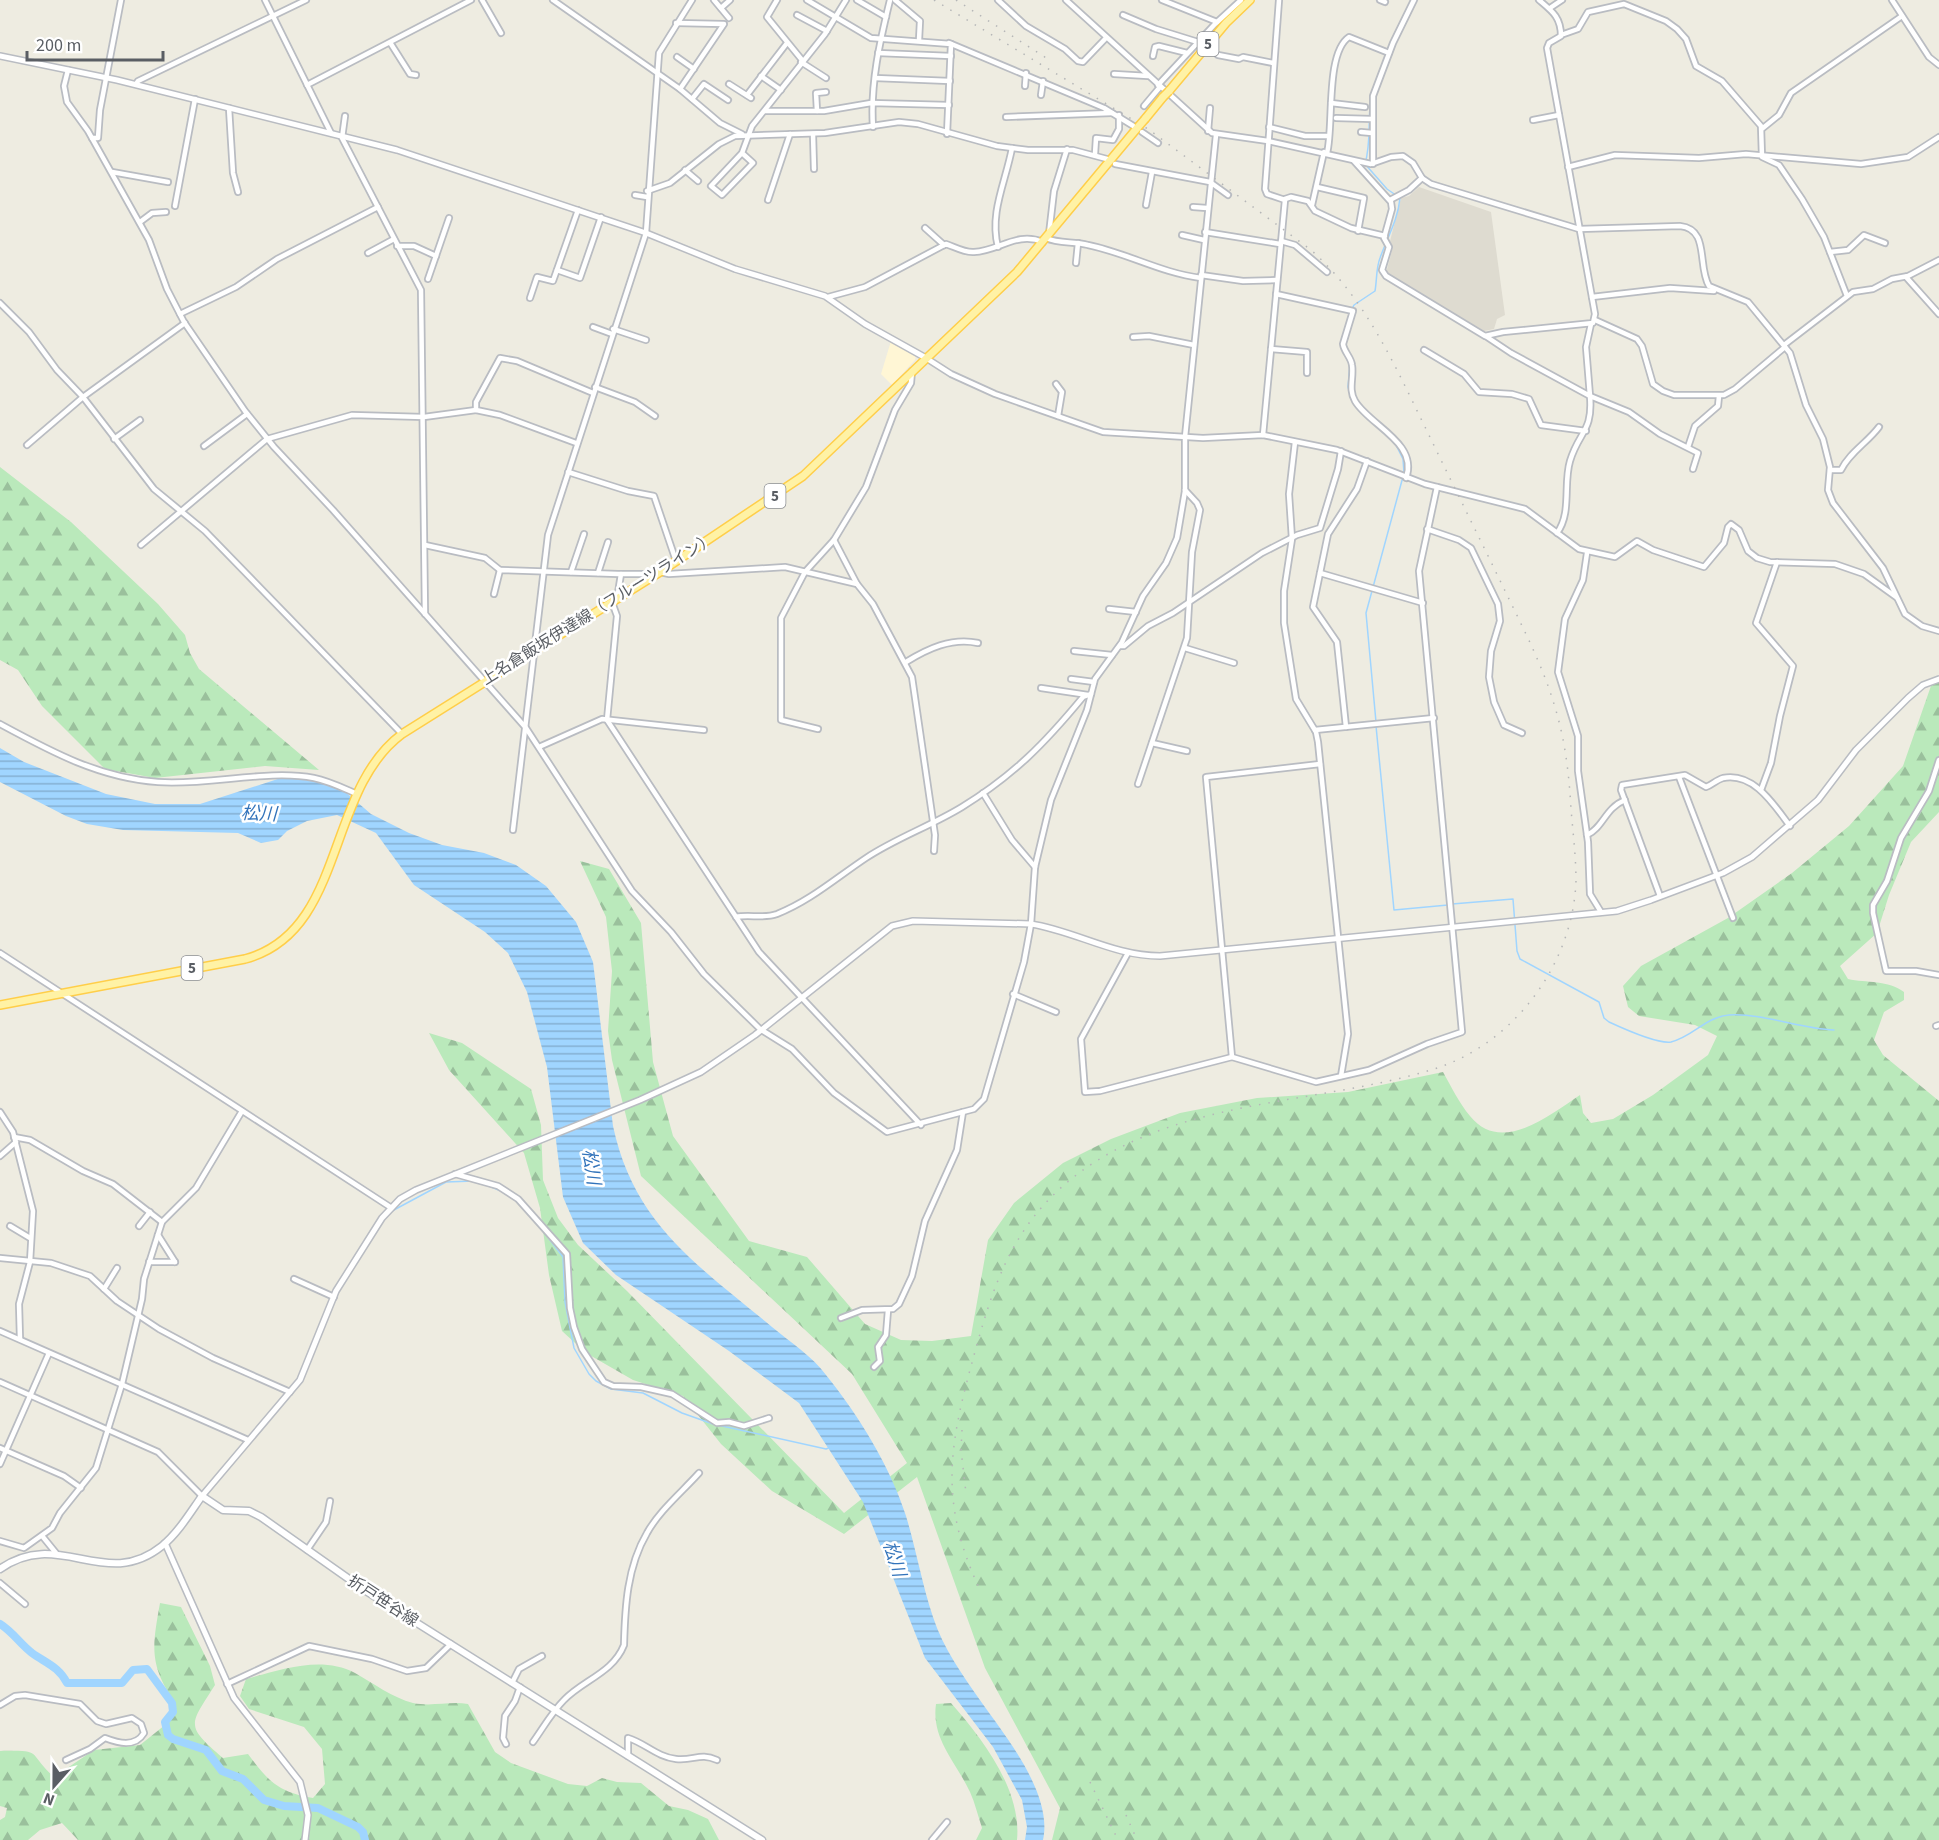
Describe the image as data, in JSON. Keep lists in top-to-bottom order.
{
  "streets": {
    "main road": ["5", "上名倉飯坂伊達線（フルーツライン）", "折戸笹谷線"]
  },
  "water": ["松川"],
  "scale_bar": "200 m",
  "north": "bottom"
}
